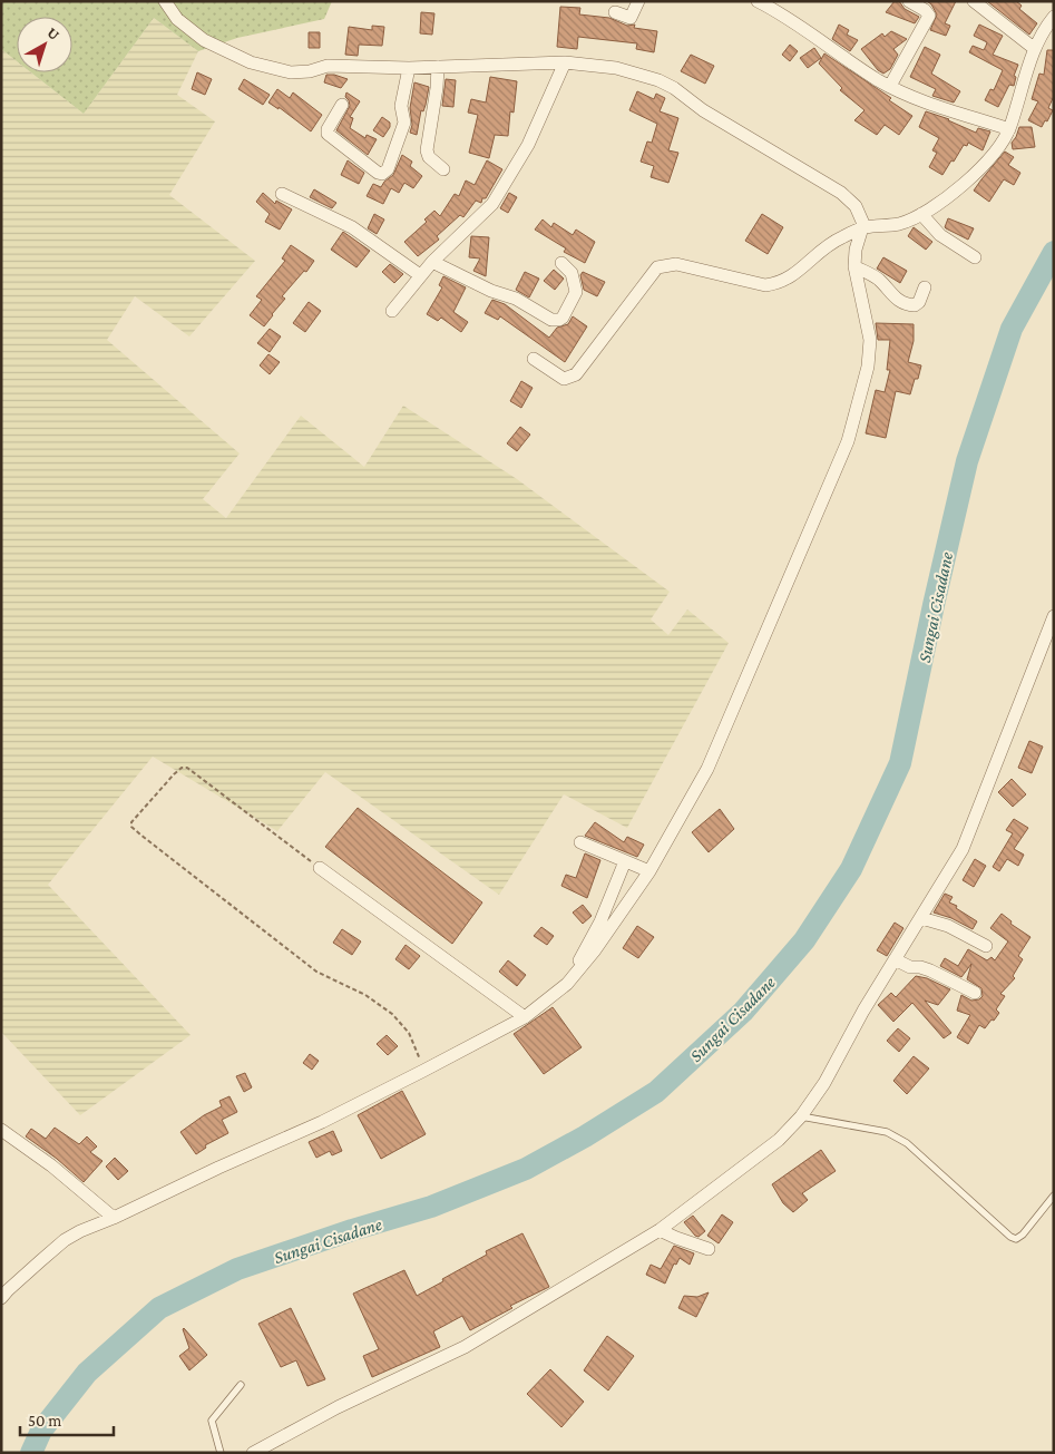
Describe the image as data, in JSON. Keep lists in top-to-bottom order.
{
  "water": ["Sungai Cisadane"],
  "scale_bar": "50 m",
  "north": "top right"
}
